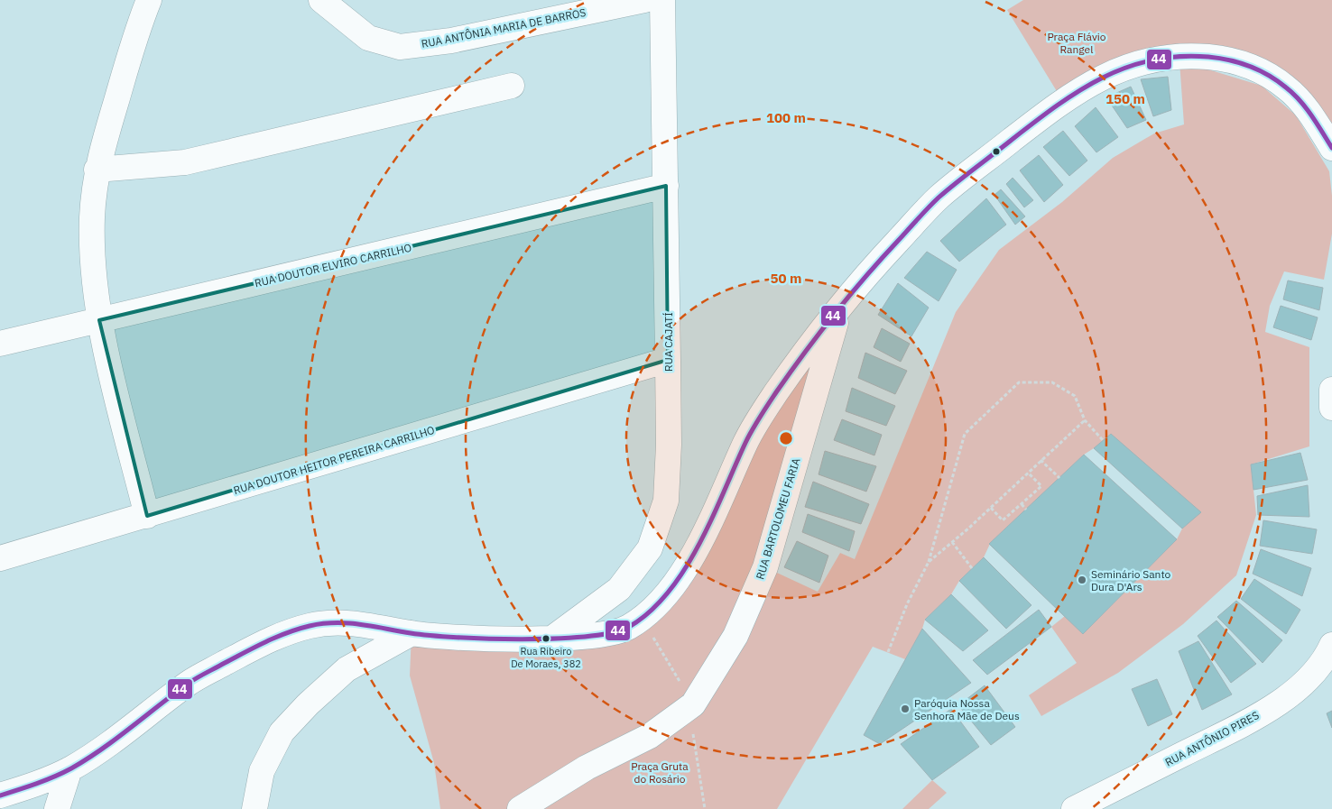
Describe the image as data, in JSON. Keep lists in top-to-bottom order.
{
  "streets": {
    "street": [
      "RUA ANTÔNIA MARIA DE BARROS",
      "RUA DOUTOR ELVIRO CARRILHO",
      "RUA CAJATÍ",
      "RUA DOUTOR HEITOR PEREIRA CARRILHO",
      "RUA BARTOLOMEU FARIA",
      "RUA ANTÔNIO PIRES"
    ]
  },
  "crossings": [
    ["RUA DOUTOR ELVIRO CARRILHO", "RUA CAJATÍ"],
    ["RUA CAJATÍ", "RUA DOUTOR HEITOR PEREIRA CARRILHO"]
  ],
  "parks": ["Praça Flávio Rangel", "Praça Gruta do Rosário"],
  "places": ["Seminário Santo Dura D'Ars", "Rua Ribeiro De Moraes, 382", "Paróquia Nossa Senhora Mãe de Deus"],
  "lines": ["transit line 44"],
  "rings": ["150 m", "100 m", "50 m"]
}
